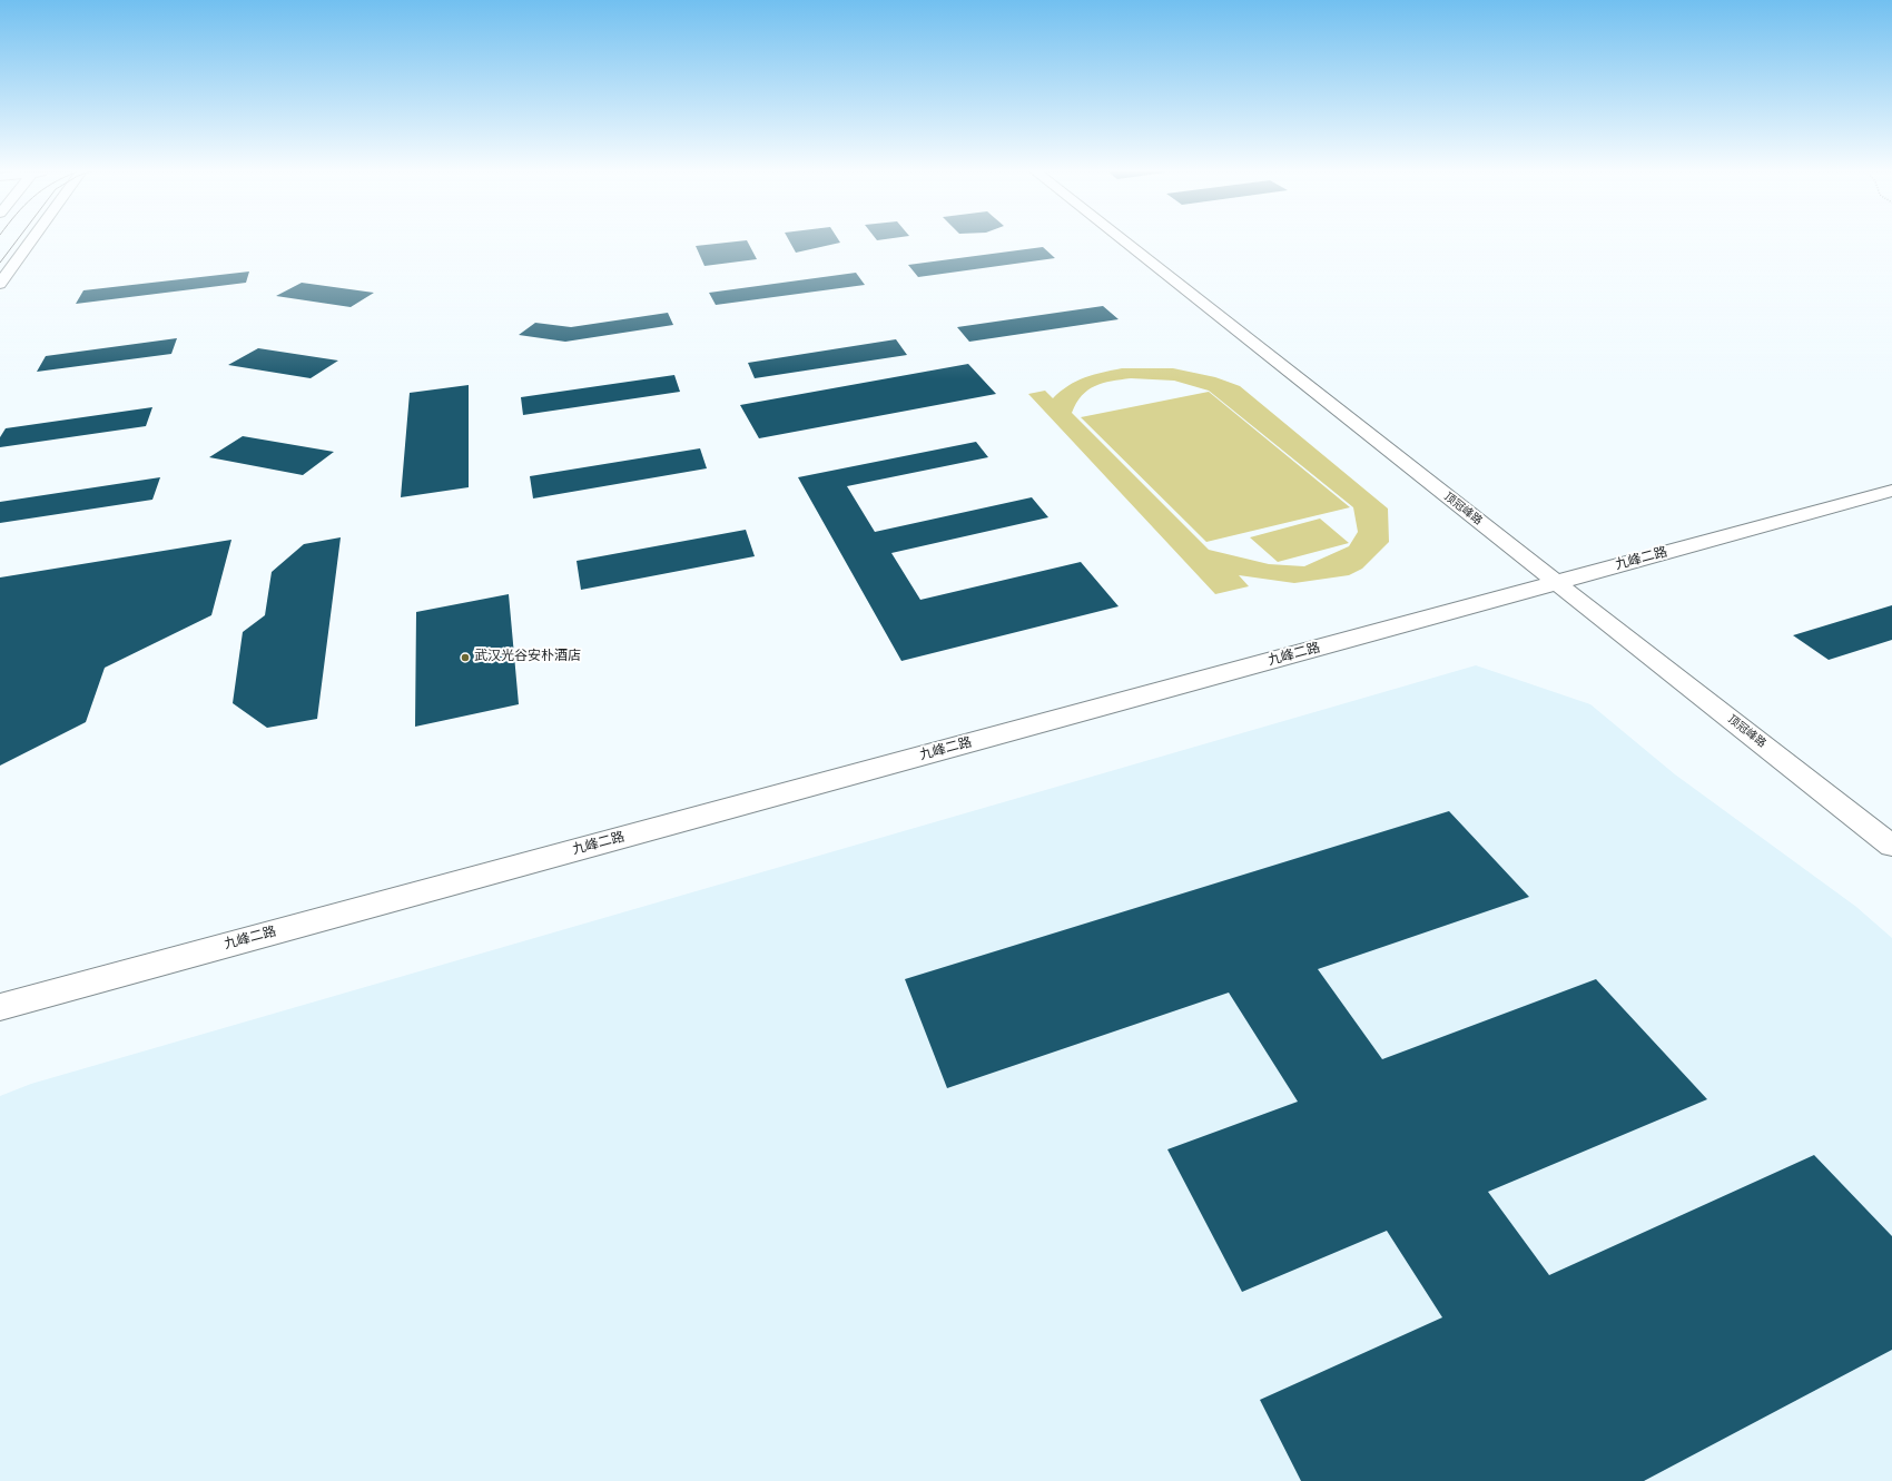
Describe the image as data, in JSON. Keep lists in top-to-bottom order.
{
  "streets": {
    "street": ["顶冠峰路", "九峰二路"]
  },
  "crossings": [
    ["顶冠峰路", "九峰二路"]
  ],
  "places": ["武汉光谷安朴酒店"]
}
